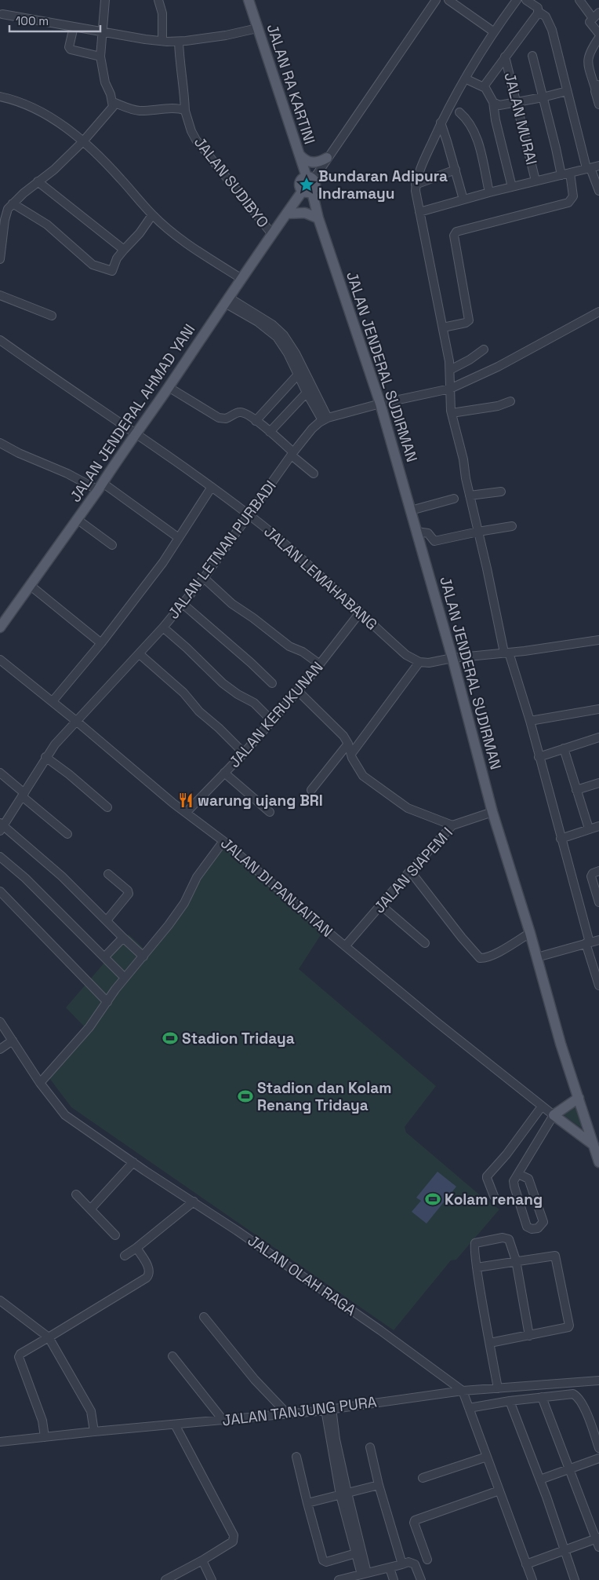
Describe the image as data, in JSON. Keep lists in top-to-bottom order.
{
  "streets": {
    "main road": ["JALAN RA KARTINI", "JALAN JENDERAL SUDIRMAN", "JALAN JENDERAL AHMAD YANI"],
    "street": [
      "JALAN MURAI",
      "JALAN SUDIBYO",
      "JALAN LETNAN PURBADI",
      "JALAN LEMAHABANG",
      "JALAN KERUKUNAN",
      "JALAN SIAPEM I",
      "JALAN DI PANJAITAN",
      "JALAN OLAH RAGA",
      "JALAN TANJUNG PURA"
    ]
  },
  "crossings": [
    ["JALAN SUDIBYO", "JALAN JENDERAL AHMAD YANI"],
    ["JALAN JENDERAL SUDIRMAN", "JALAN JENDERAL AHMAD YANI"],
    ["JALAN JENDERAL SUDIRMAN", "JALAN LETNAN PURBADI"],
    ["JALAN JENDERAL SUDIRMAN", "JALAN SIAPEM I"],
    ["JALAN JENDERAL AHMAD YANI", "JALAN LEMAHABANG"],
    ["JALAN LETNAN PURBADI", "JALAN LEMAHABANG"],
    ["JALAN LETNAN PURBADI", "JALAN DI PANJAITAN"],
    ["JALAN LEMAHABANG", "JALAN KERUKUNAN"],
    ["JALAN KERUKUNAN", "JALAN DI PANJAITAN"],
    ["JALAN SIAPEM I", "JALAN DI PANJAITAN"],
    ["JALAN OLAH RAGA", "JALAN TANJUNG PURA"]
  ],
  "places": {
    "place": ["Bundaran Adipura Indramayu"],
    "restaurant": ["warung ujang BRI"],
    "sports": ["Stadion Tridaya", "Stadion dan Kolam Renang Tridaya", "Kolam renang"]
  },
  "scale_bar": "100 m"
}
